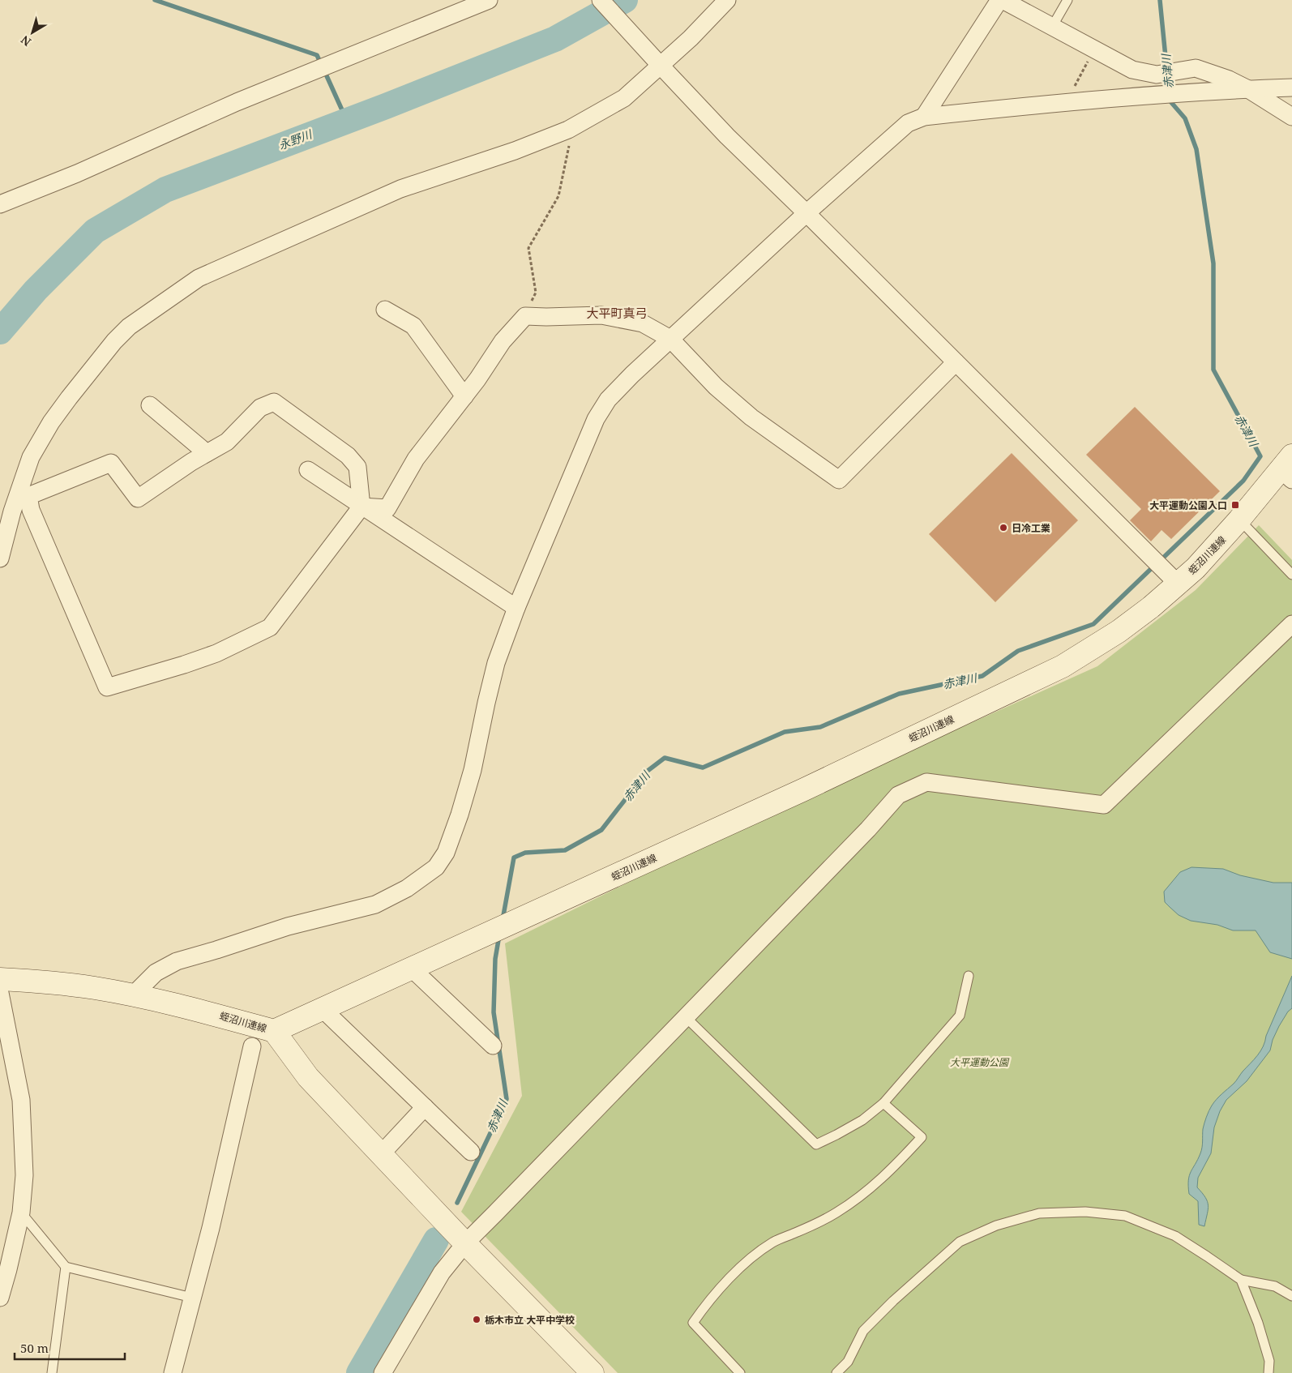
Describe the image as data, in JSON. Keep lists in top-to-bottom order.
{
  "streets": {
    "main road": ["蛭沼川連線"]
  },
  "districts": ["大平町真弓"],
  "water": ["赤津川", "永野川"],
  "parks": ["大平運動公園"],
  "places": {
    "transit": ["大平運動公園入口"],
    "other": ["日冷工業", "栃木市立 大平中学校"]
  },
  "scale_bar": "50 m",
  "north": "bottom left"
}
